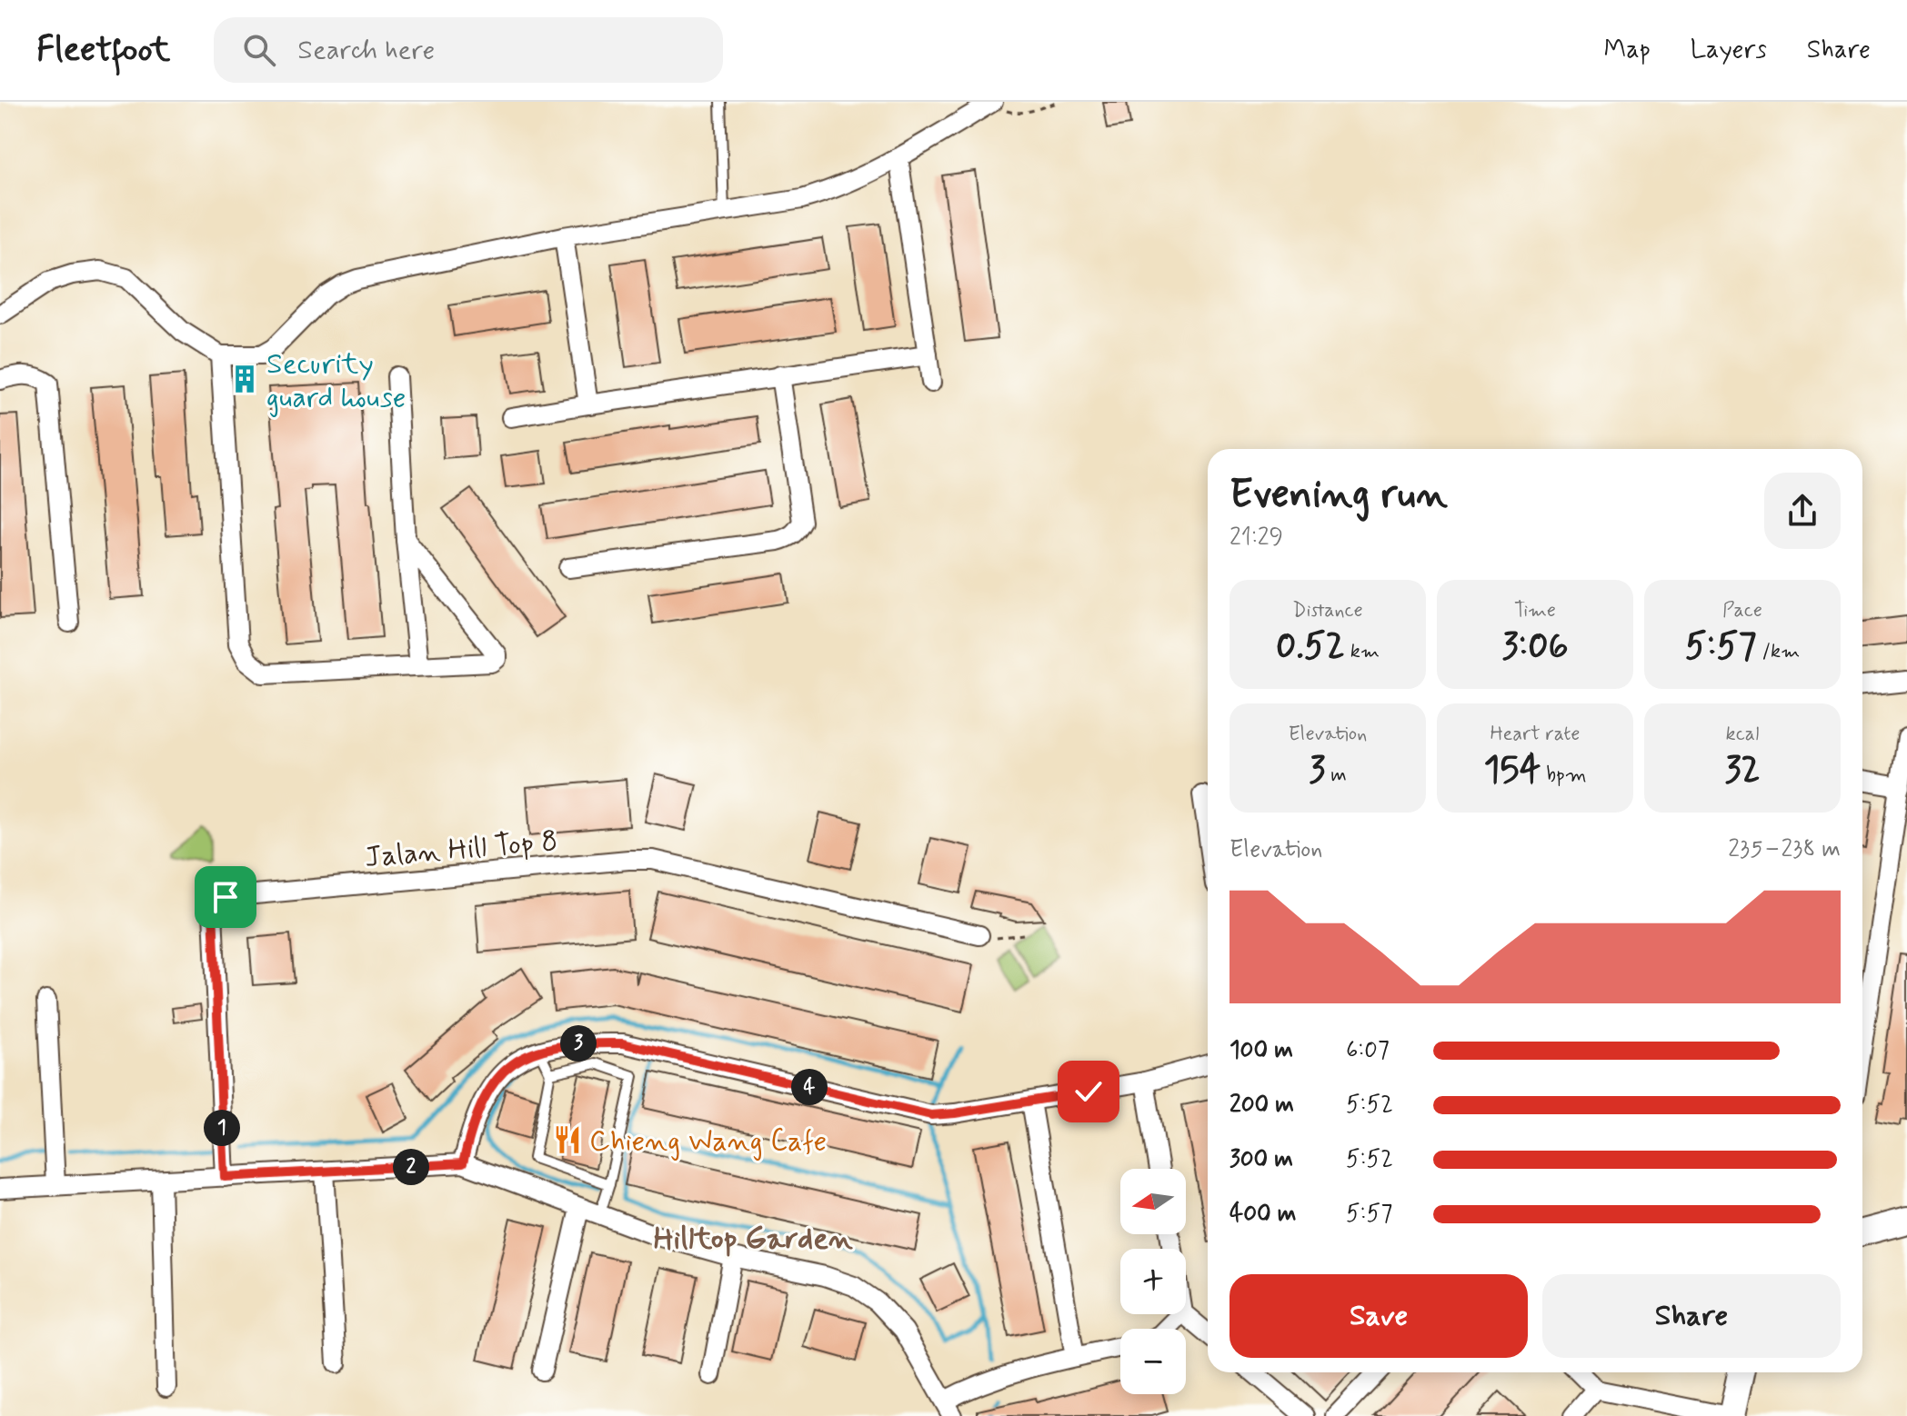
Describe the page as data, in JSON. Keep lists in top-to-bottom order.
{
  "streets": {
    "street": ["Jalan Hill Top 8"]
  },
  "districts": ["Hilltop Garden"],
  "places": {
    "building": ["Security guard house"],
    "restaurant": ["Chieng Wang Cafe"]
  },
  "north": "left",
  "page": {
    "header": "Fleetfoot",
    "search": "Search here",
    "nav": ["Map", "Layers", "Share"],
    "heading": ["Evening run", "21:29"],
    "stats": [
      ["Distance", "0.52 km"],
      ["Time", "3:06"],
      ["Pace", "5:57 /km"],
      ["Elevation", "3 m"],
      ["Heart rate", "154 bpm"],
      ["kcal", "32"]
    ],
    "chart": ["Elevation", "235–238 m"],
    "list": [
      {
        "name": "100 m",
        "note": "6:07"
      },
      {
        "name": "200 m",
        "note": "5:52"
      },
      {
        "name": "300 m",
        "note": "5:52"
      },
      {
        "name": "400 m",
        "note": "5:57"
      }
    ],
    "pins": [
      "3",
      "4",
      "1",
      "2"
    ],
    "map_buttons": ["+", "−"],
    "buttons": ["Save", "Share"]
  }
}
